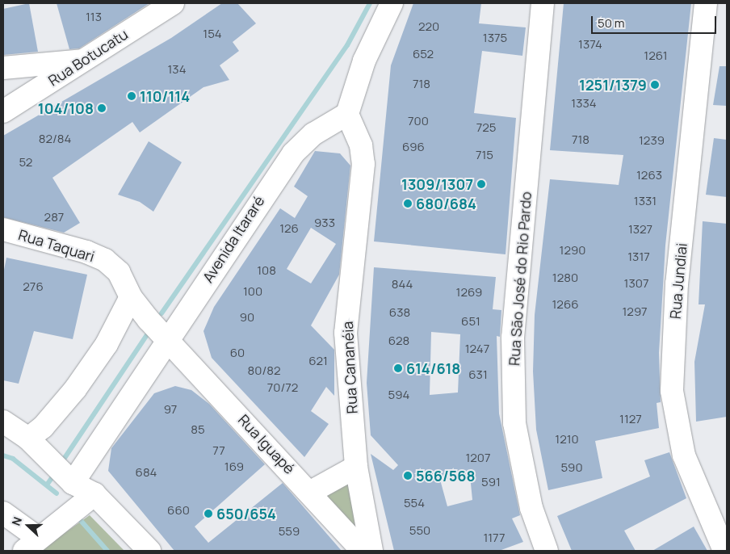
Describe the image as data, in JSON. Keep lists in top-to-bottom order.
{
  "streets": {
    "street": [
      "Rua Botucatu",
      "Avenida Itararé",
      "Rua Taquari",
      "Rua São José do Rio Pardo",
      "Rua Jundiai",
      "Rua Cananéia",
      "Rua Iguapé"
    ]
  },
  "crossings": [
    ["Avenida Itararé", "Rua Taquari"],
    ["Avenida Itararé", "Rua Cananéia"],
    ["Avenida Itararé", "Rua Iguapé"],
    ["Rua Taquari", "Rua Iguapé"]
  ],
  "places": [
    "1251/1379",
    "110/114",
    "104/108",
    "1309/1307",
    "680/684",
    "614/618",
    "566/568",
    "650/654"
  ],
  "house_numbers": [
    "113",
    "220",
    "154",
    "1375",
    "1374",
    "652",
    "1261",
    "134",
    "718",
    "1334",
    "700",
    "725",
    "82/84",
    "718",
    "1239",
    "696",
    "715",
    "52",
    "1263",
    "1331",
    "287",
    "933",
    "126",
    "1327",
    "1290",
    "1317",
    "108",
    "1280",
    "1307",
    "844",
    "276",
    "100",
    "1269",
    "1266",
    "1297",
    "638",
    "90",
    "651",
    "628",
    "1247",
    "60",
    "621",
    "80/82",
    "631",
    "70/72",
    "594",
    "97",
    "1127",
    "85",
    "1210",
    "77",
    "1207",
    "169",
    "590",
    "684",
    "591",
    "554",
    "660",
    "550",
    "559",
    "1177"
  ],
  "scale_bar": "50 m",
  "north": "left"
}
